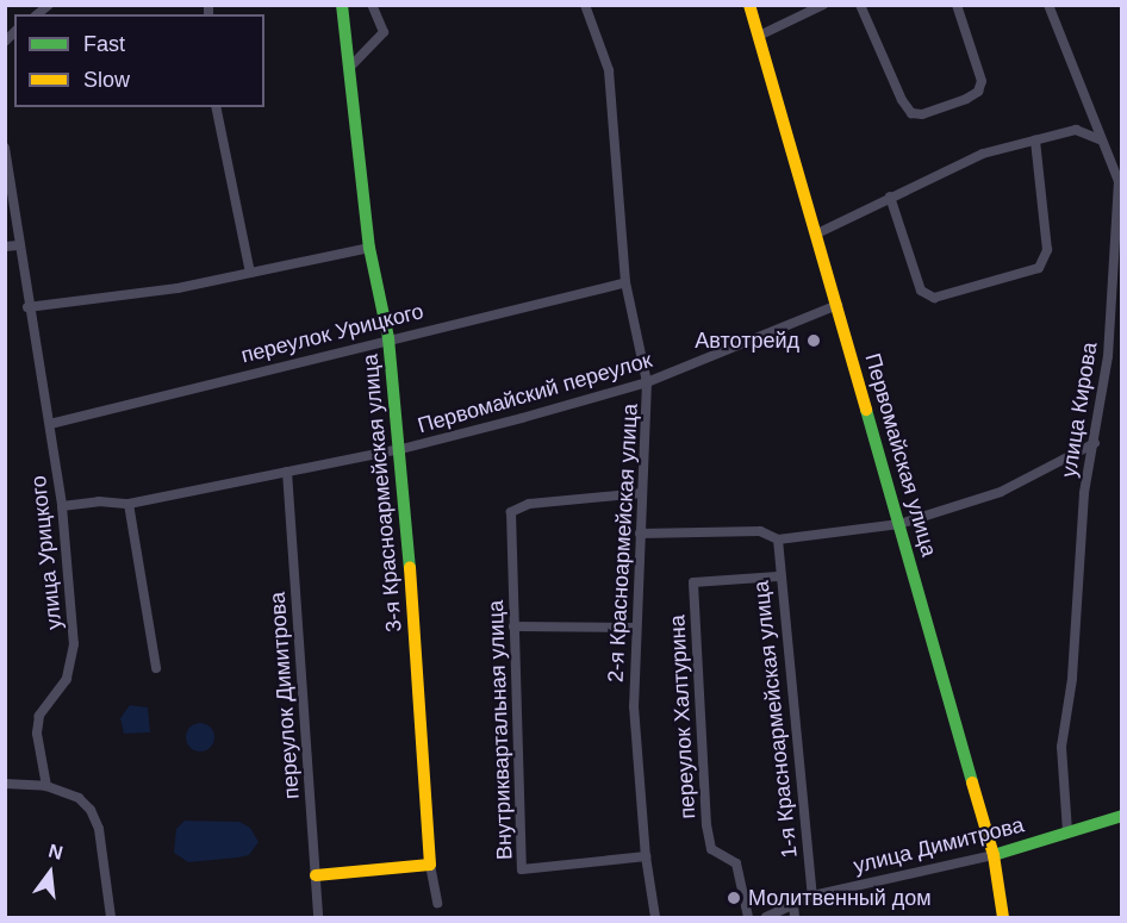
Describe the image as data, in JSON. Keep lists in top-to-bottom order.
{
  "streets": {
    "street": [
      "переулок Урицкого",
      "Первомайский переулок",
      "улица Кирова",
      "Первомайская улица",
      "3-я Красноармейская улица",
      "2-я Красноармейская улица",
      "улица Урицкого",
      "переулок Димитрова",
      "переулок Халтурина",
      "1-я Красноармейская улица",
      "Внутриквартальная улица",
      "улица Димитрова"
    ]
  },
  "crossings": [
    ["переулок Урицкого", "3-я Красноармейская улица"],
    ["переулок Урицкого", "2-я Красноармейская улица"],
    ["переулок Урицкого", "улица Урицкого"],
    ["Первомайский переулок", "Первомайская улица"],
    ["Первомайский переулок", "3-я Красноармейская улица"],
    ["Первомайский переулок", "2-я Красноармейская улица"],
    ["Первомайский переулок", "улица Урицкого"],
    ["Первомайский переулок", "переулок Димитрова"],
    ["улица Кирова", "улица Димитрова"],
    ["Первомайская улица", "улица Димитрова"],
    ["2-я Красноармейская улица", "Внутриквартальная улица"],
    ["переулок Халтурина", "1-я Красноармейская улица"],
    ["1-я Красноармейская улица", "улица Димитрова"]
  ],
  "places": ["Автотрейд", "Молитвенный дом"],
  "legend": ["Fast", "Slow"],
  "north": "top"
}
